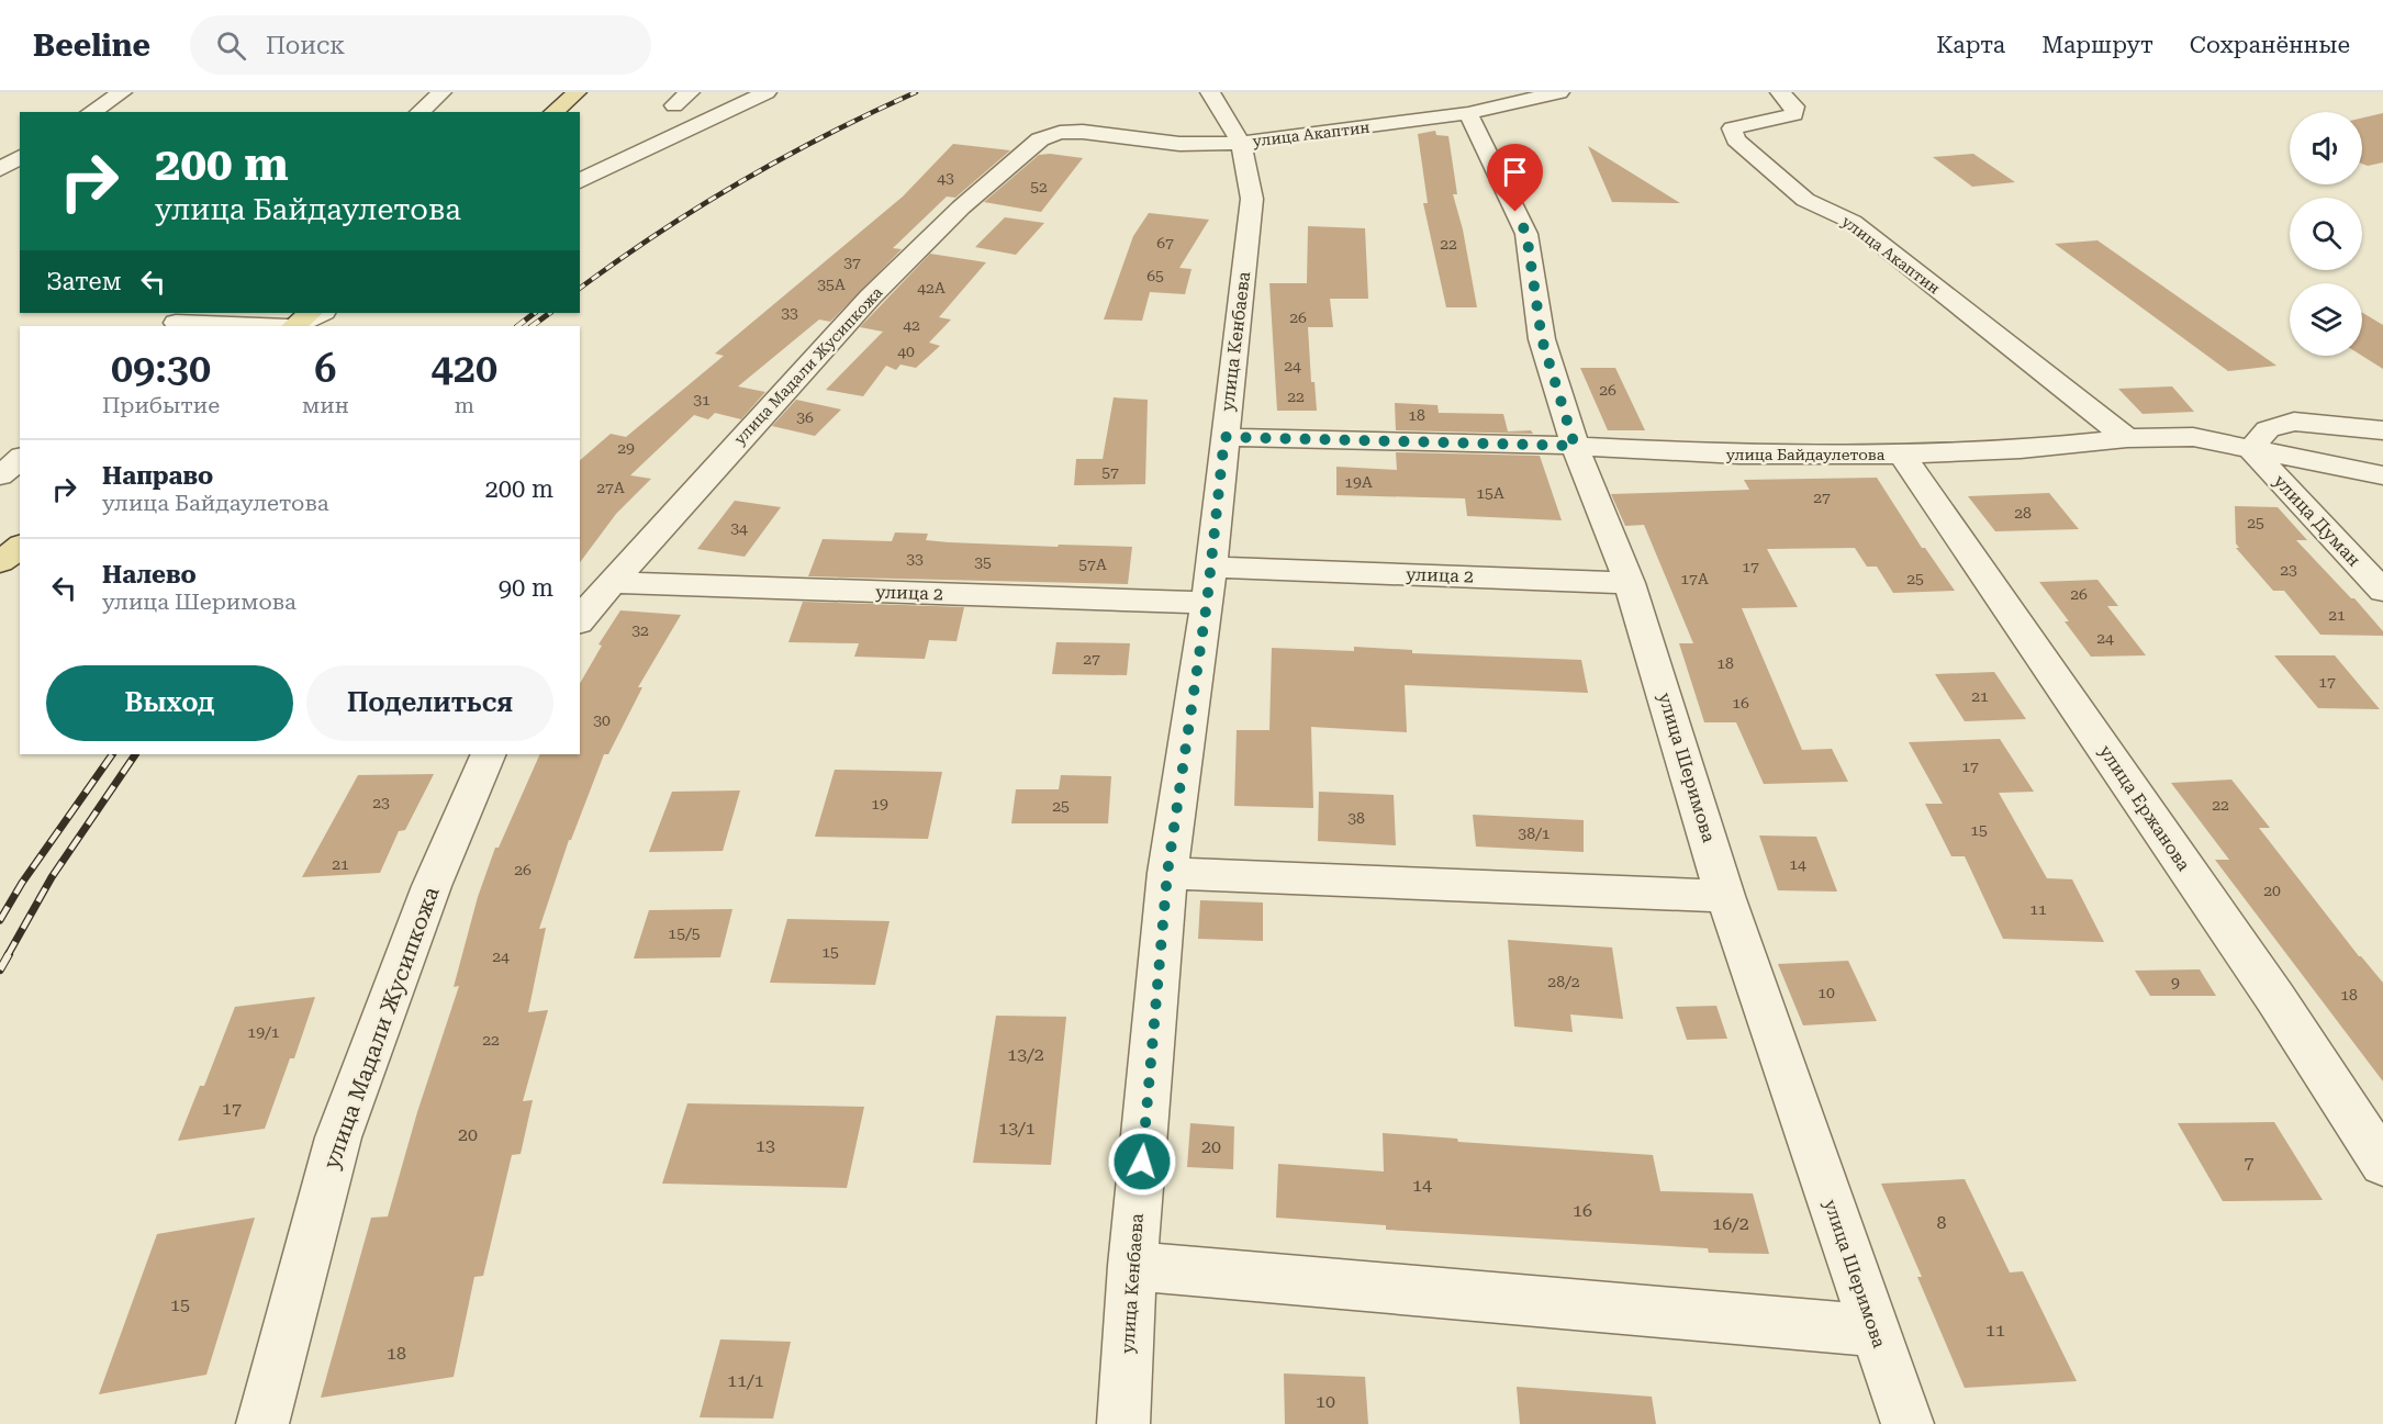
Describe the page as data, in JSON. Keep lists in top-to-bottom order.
{
  "streets": {
    "street": [
      "улица Акаптин",
      "улица Кенбаева",
      "улица Мадали Жусипкожа",
      "улица Байдаулетова",
      "улица Думан",
      "улица 2",
      "улица Шеримова",
      "улица Ержанова"
    ]
  },
  "crossings": [
    ["улица Акаптин", "улица Кенбаева"],
    ["улица Акаптин", "улица Мадали Жусипкожа"],
    ["улица Акаптин", "улица Байдаулетова"],
    ["улица Акаптин", "улица Шеримова"],
    ["улица Кенбаева", "улица Байдаулетова"],
    ["улица Кенбаева", "улица 2"],
    ["улица Мадали Жусипкожа", "улица 2"],
    ["улица Байдаулетова", "улица Думан"],
    ["улица Байдаулетова", "улица Шеримова"],
    ["улица Байдаулетова", "улица Ержанова"],
    ["улица 2", "улица Шеримова"]
  ],
  "house_numbers": [
    "43",
    "52",
    "67",
    "22",
    "37",
    "65",
    "35А",
    "42А",
    "33",
    "26",
    "42",
    "40",
    "24",
    "26",
    "22",
    "31",
    "18",
    "36",
    "29",
    "57",
    "19А",
    "27А",
    "15А",
    "27",
    "28",
    "25",
    "34",
    "33",
    "35",
    "57А",
    "17",
    "23",
    "17А",
    "25",
    "26",
    "21",
    "32",
    "24",
    "27",
    "18",
    "17",
    "21",
    "16",
    "30",
    "17",
    "23",
    "19",
    "22",
    "25",
    "38",
    "15",
    "38/1",
    "21",
    "14",
    "26",
    "20",
    "11",
    "15/5",
    "15",
    "24",
    "28/2",
    "9",
    "10",
    "18",
    "19/1",
    "22",
    "13/2",
    "17",
    "13/1",
    "20",
    "13",
    "20",
    "7",
    "14",
    "16",
    "8",
    "16/2",
    "15",
    "11",
    "18",
    "11/1",
    "10"
  ],
  "page": {
    "header": "Beeline",
    "search": "Поиск",
    "nav": ["Карта", "Маршрут", "Сохранённые"],
    "turn": ["200 m", "улица Байдаулетова"],
    "then": "Затем",
    "eta": [
      "09:30",
      "Прибытие",
      "6",
      "мин",
      "420",
      "m"
    ],
    "list": [
      {
        "name": "Направо",
        "note": "улица Байдаулетова",
        "value": "200 m"
      },
      {
        "name": "Налево",
        "note": "улица Шеримова",
        "value": "90 m"
      }
    ],
    "buttons": ["Выход", "Поделиться"]
  }
}
